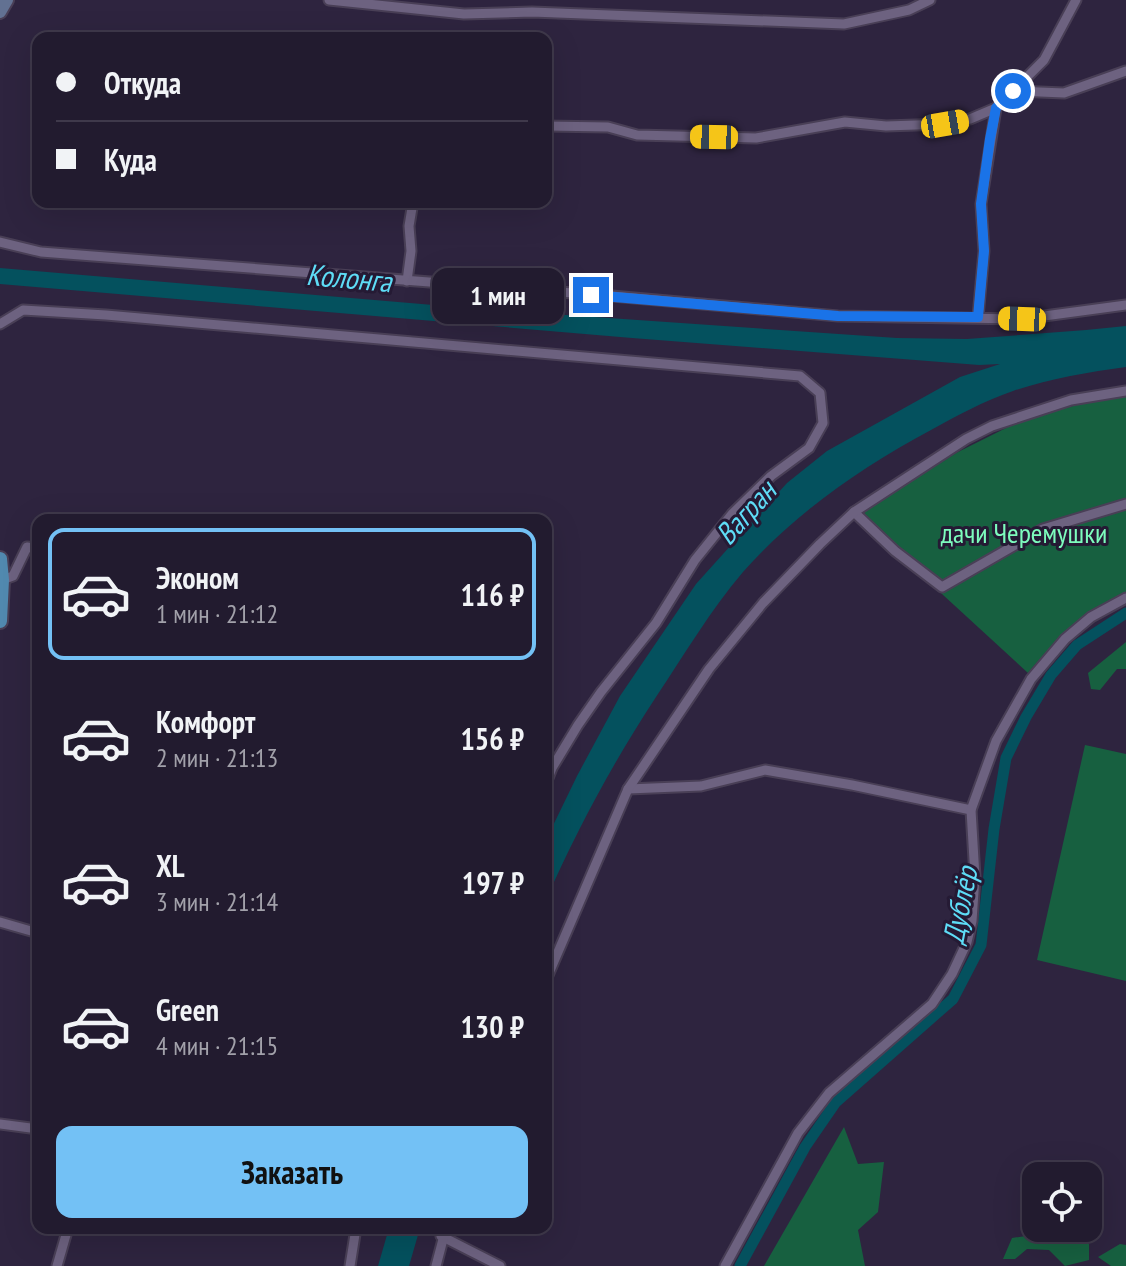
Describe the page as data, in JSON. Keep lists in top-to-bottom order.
{
  "water": ["Колонга", "Вагран", "Дублёр"],
  "parks": ["дачи Черемушки"],
  "page": {
    "banner": ["Откуда", "Куда"],
    "bubble": "1 мин",
    "list": [
      {
        "name": "Эконом",
        "note": "1 мин · 21:12",
        "value": "116 ₽"
      },
      {
        "name": "Комфорт",
        "note": "2 мин · 21:13",
        "value": "156 ₽"
      },
      {
        "name": "XL",
        "note": "3 мин · 21:14",
        "value": "197 ₽"
      },
      {
        "name": "Green",
        "note": "4 мин · 21:15",
        "value": "130 ₽"
      }
    ],
    "buttons": "Заказать"
  }
}
